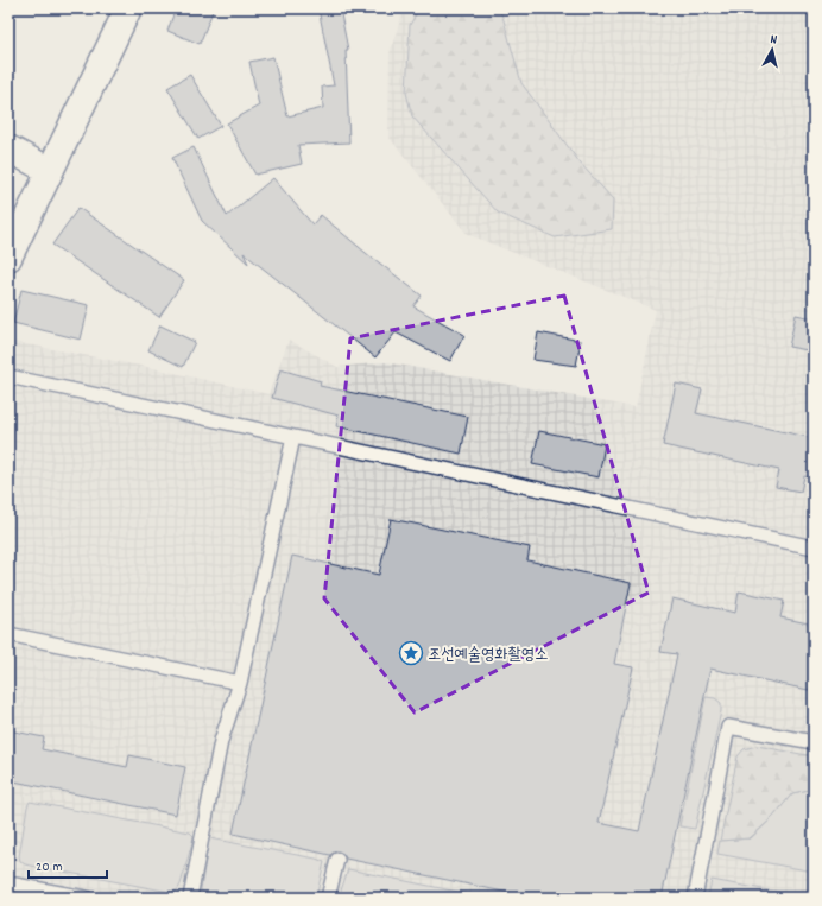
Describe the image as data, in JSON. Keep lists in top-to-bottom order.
{
  "places": {
    "place": ["조선예술영화촬영소"]
  },
  "scale_bar": "20 m",
  "north": "top"
}
